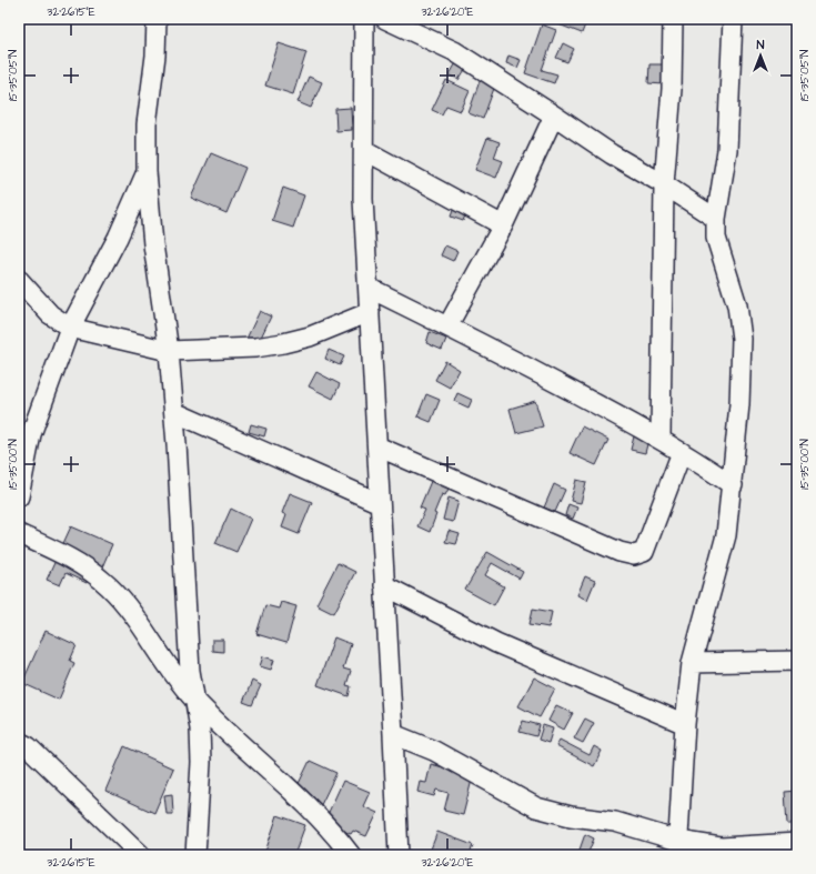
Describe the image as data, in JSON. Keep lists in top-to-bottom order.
{
  "north": "top",
  "coordinates": [
    "32°26'15\"E",
    "32°26'20\"E",
    "15°35'05\"N",
    "15°35'00\"N"
  ]
}
